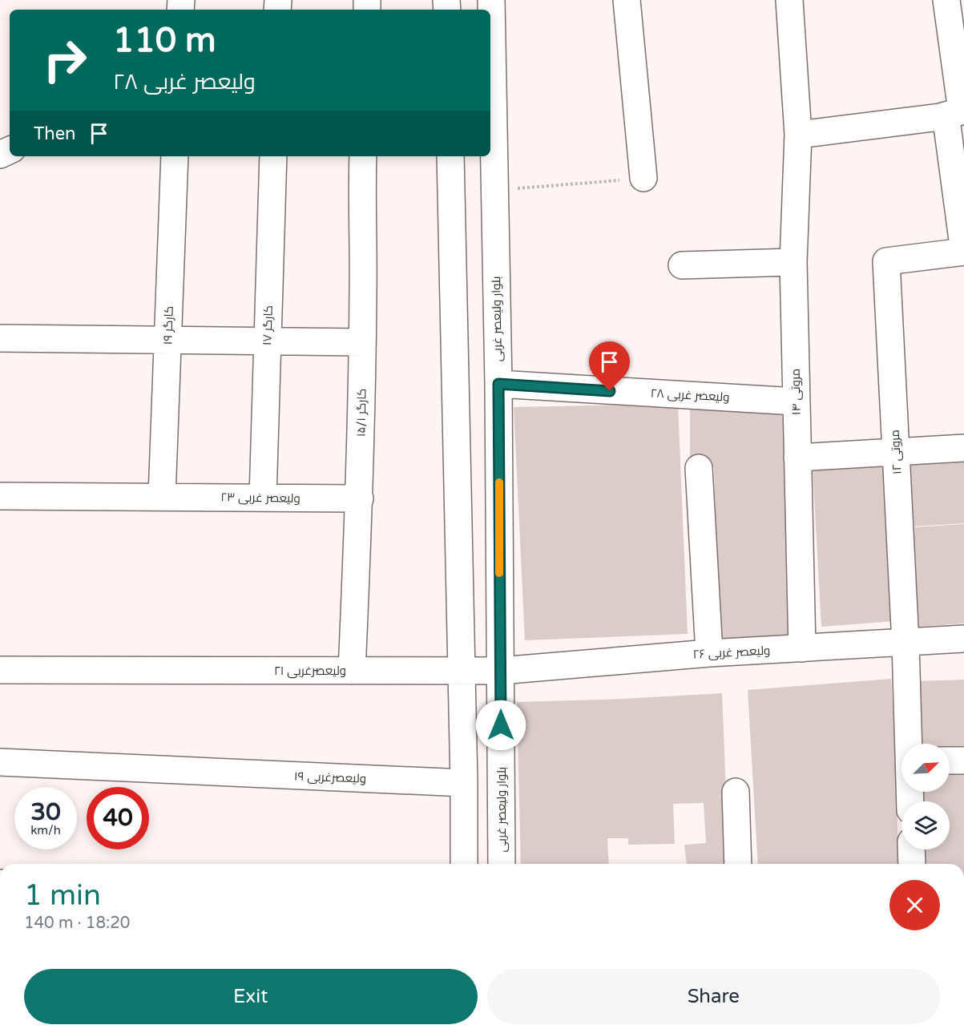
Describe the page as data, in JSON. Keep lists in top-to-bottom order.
{
  "streets": {
    "street": [
      "بلوار ولیعصر غربی",
      "کارگر ۱۹",
      "کارگر ۱۷",
      "مروتی ۱۴",
      "ولیعصر غربی ۲۸",
      "کارگر ۱۵/۱",
      "مروتی ۱۲",
      "ولیعصر غربی ۲۳",
      "ولیعصر غربی ۲۶",
      "ولیعصرغربی ۲۱",
      "ولیعصرغربی ۱۹"
    ]
  },
  "crossings": [
    ["بلوار ولیعصر غربی", "ولیعصر غربی ۲۸"],
    ["بلوار ولیعصر غربی", "ولیعصر غربی ۲۶"],
    ["کارگر ۱۹", "ولیعصر غربی ۲۳"],
    ["کارگر ۱۷", "ولیعصر غربی ۲۳"],
    ["مروتی ۱۴", "ولیعصر غربی ۲۸"],
    ["مروتی ۱۴", "ولیعصر غربی ۲۶"],
    ["کارگر ۱۵/۱", "ولیعصر غربی ۲۳"],
    ["کارگر ۱۵/۱", "ولیعصرغربی ۲۱"],
    ["مروتی ۱۲", "ولیعصر غربی ۲۶"],
    ["ولیعصر غربی ۲۶", "ولیعصرغربی ۲۱"]
  ],
  "north": "top right",
  "page": {
    "turn": ["110 m", "ولیعصر غربی ۲۸"],
    "then": "Then",
    "speed": "30 km/h",
    "limit": "40",
    "heading": ["1 min", "140 m · 18:20"],
    "buttons": ["Exit", "Share"]
  }
}
